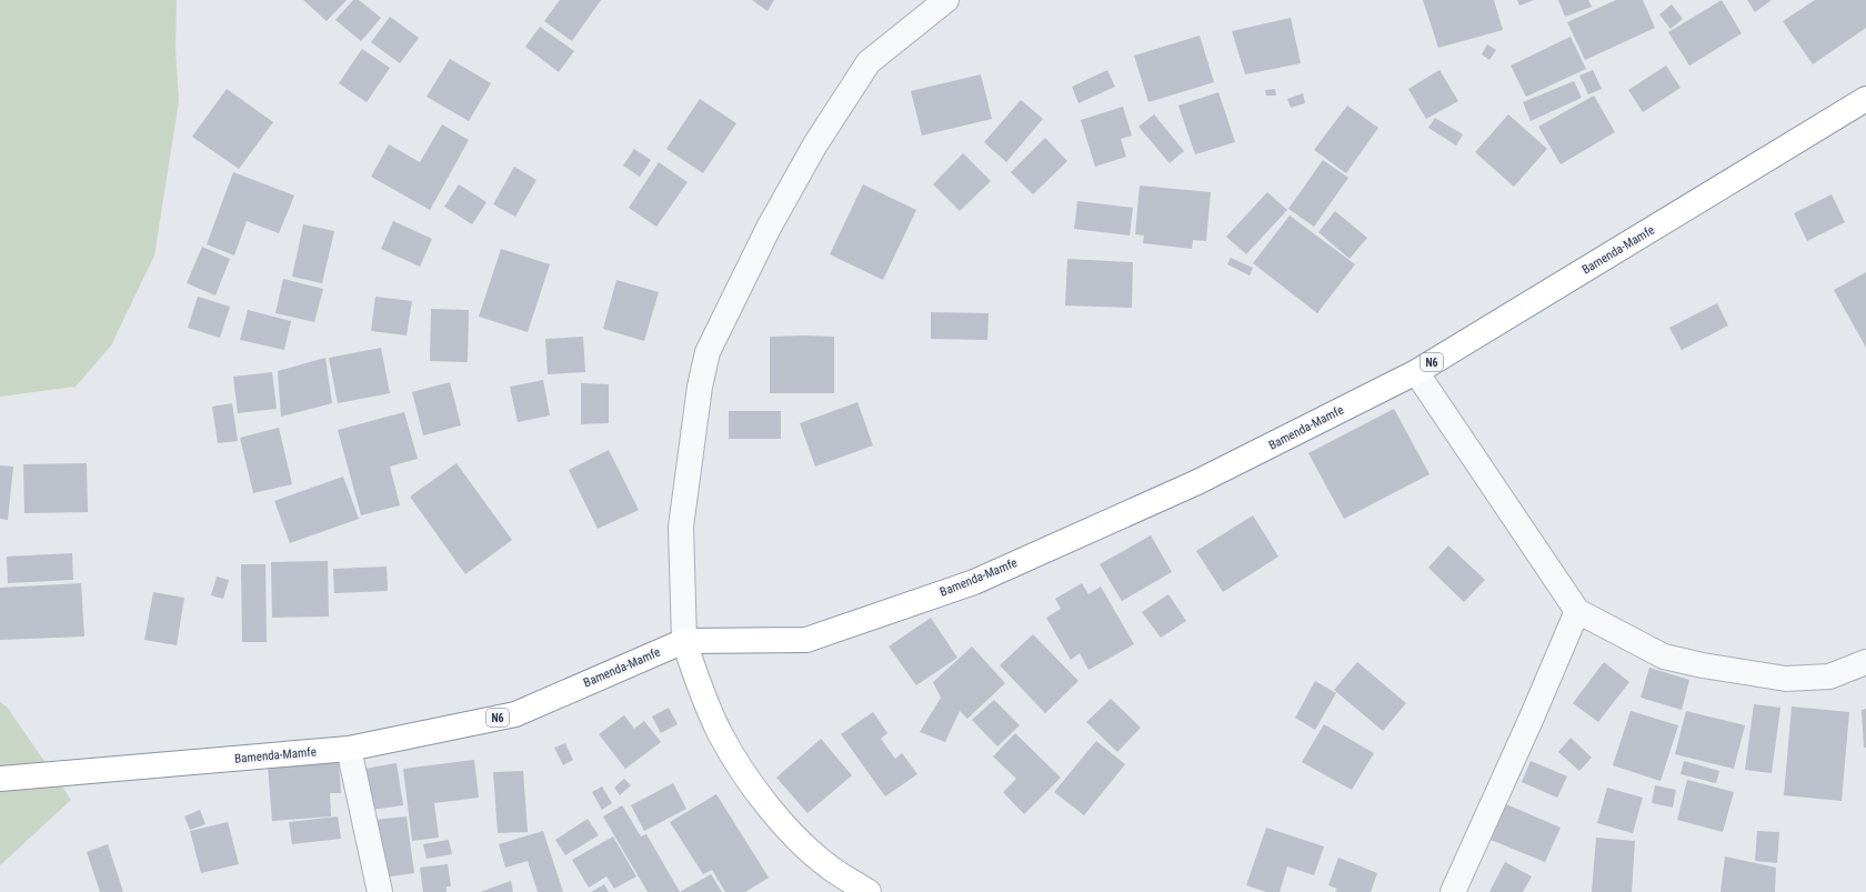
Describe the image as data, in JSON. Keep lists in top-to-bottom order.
{
  "streets": {
    "main road": ["Bamenda-Mamfe", "N6"]
  }
}
